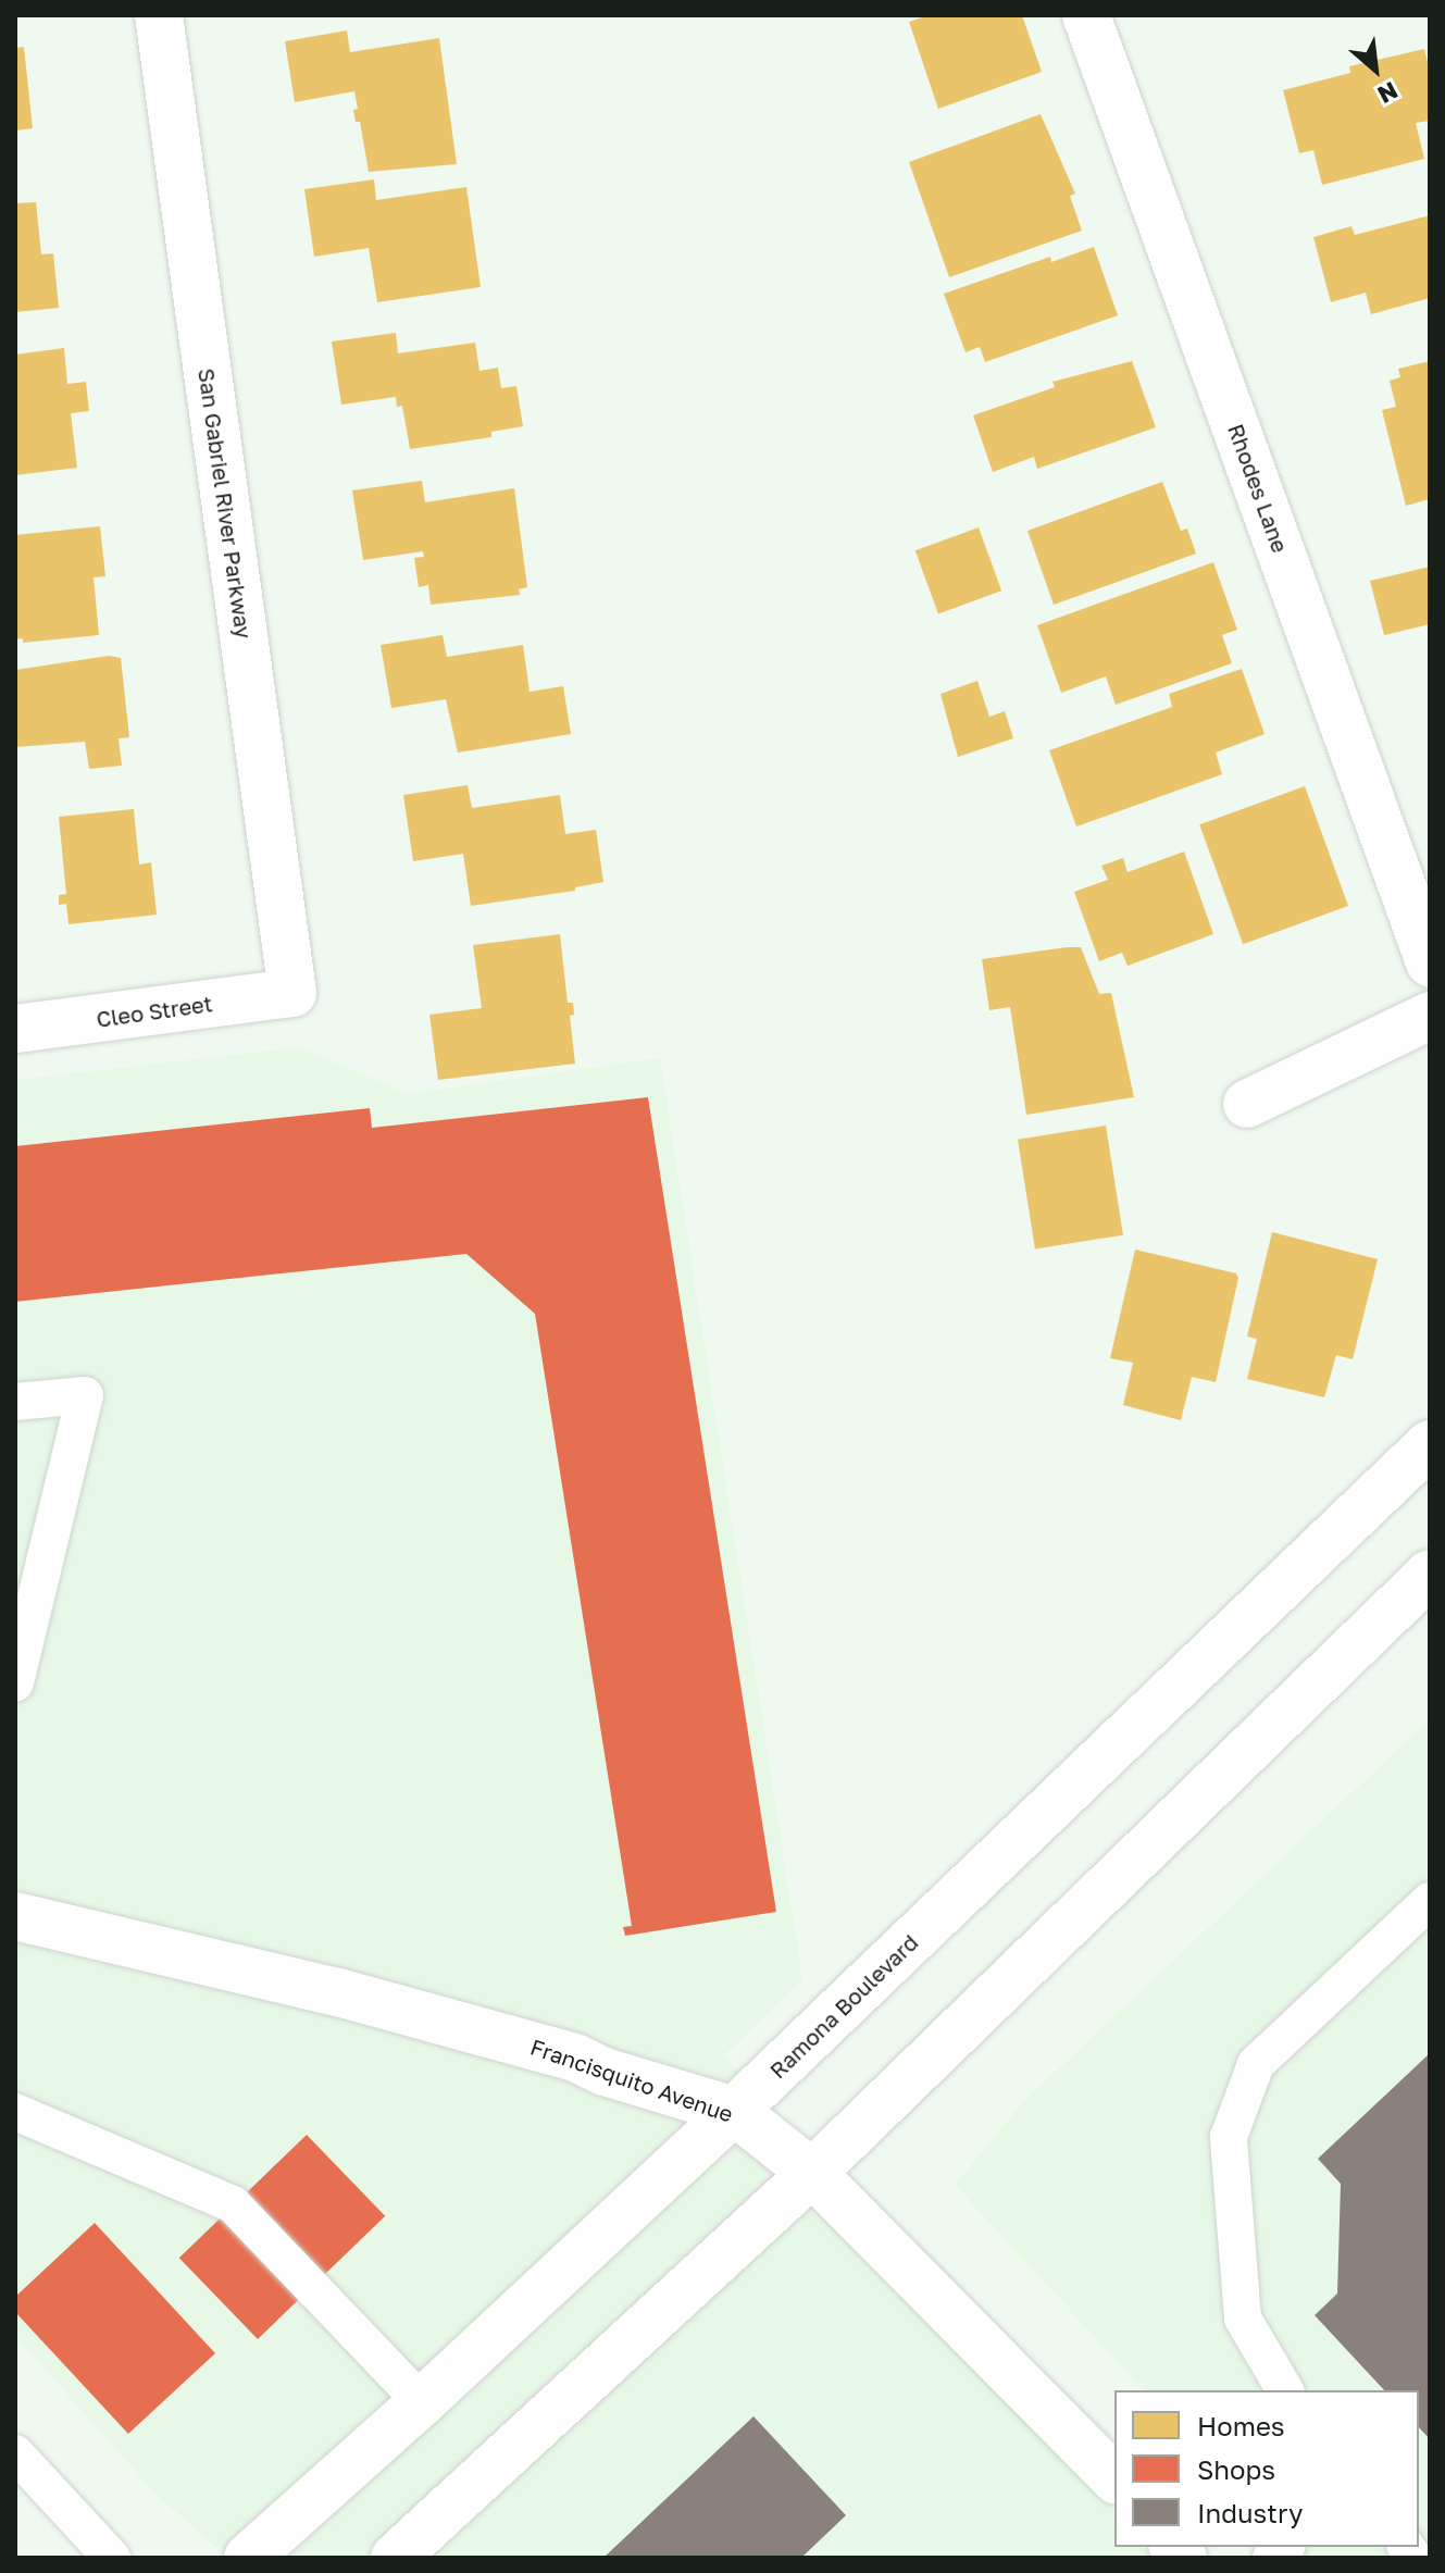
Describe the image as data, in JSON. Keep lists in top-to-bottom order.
{
  "streets": {
    "street": [
      "Rhodes Lane",
      "San Gabriel River Parkway",
      "Cleo Street",
      "Ramona Boulevard",
      "Francisquito Avenue"
    ]
  },
  "crossings": [
    ["San Gabriel River Parkway", "Cleo Street"],
    ["Ramona Boulevard", "Francisquito Avenue"]
  ],
  "legend": ["Homes", "Shops", "Industry"],
  "north": "bottom right"
}
